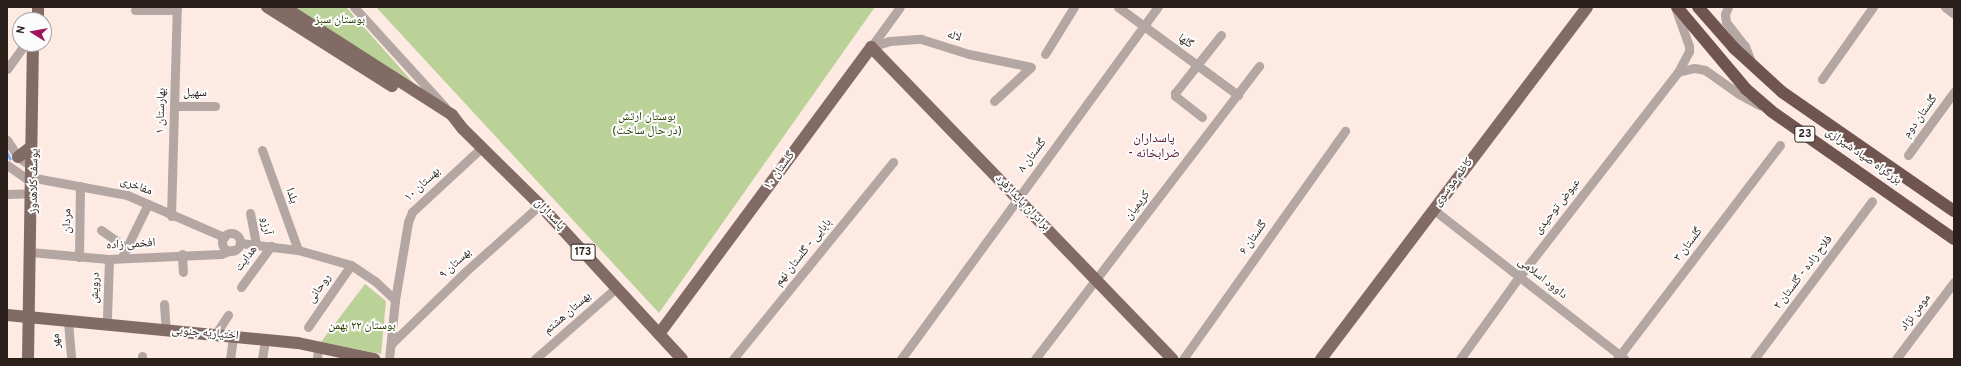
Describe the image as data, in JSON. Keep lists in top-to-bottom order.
{
  "streets": {
    "highway": ["23", "بزرگراه صیاد شیرازی"],
    "main road": [
      "گلستان ۱۰",
      "یوسف کلاهدوز",
      "کاظم موسوی",
      "برادران پایدارفرد",
      "پاسداران",
      "173",
      "اختیاریه جنوبی"
    ],
    "street": [
      "لاله",
      "گلها",
      "سهیل",
      "بهارستان ١",
      "گلستان دوم",
      "گلستان ۸",
      "بهستان ١٠",
      "مفاخری",
      "یلدا",
      "کریمیان",
      "عیوض توحیدی",
      "مردان",
      "آرزو",
      "گلستان ۶",
      "افخمی زاده",
      "گلستان ۳",
      "بابایی - گلستان نهم",
      "هدایت",
      "بهستان ٩",
      "فلاح زاده - گلستان ۲",
      "داوود اسلامی",
      "درویش",
      "روحانی",
      "مومن نژاد",
      "بهستان هشتم",
      "مهر"
    ]
  },
  "crossings": [
    ["لاله", "گلستان ۱۰"],
    ["لاله", "برادران پایدارفرد"],
    ["گلها", "گلستان ۸"],
    ["گلها", "کریمیان"],
    ["سهیل", "بهارستان ١"],
    ["بهارستان ١", "مفاخری"],
    ["گلستان ۸", "برادران پایدارفرد"],
    ["بزرگراه صیاد شیرازی", "عیوض توحیدی"],
    ["گلستان ۱۰", "برادران پایدارفرد"],
    ["گلستان ۱۰", "پاسداران"],
    ["یوسف کلاهدوز", "مفاخری"],
    ["یوسف کلاهدوز", "افخمی زاده"],
    ["یوسف کلاهدوز", "اختیاریه جنوبی"],
    ["کاظم موسوی", "داوود اسلامی"],
    ["بهستان ١٠", "پاسداران"],
    ["بهستان ١٠", "بهستان ٩"],
    ["مفاخری", "مردان"],
    ["مفاخری", "افخمی زاده"],
    ["برادران پایدارفرد", "کریمیان"],
    ["عیوض توحیدی", "داوود اسلامی"],
    ["پاسداران", "بهستان ٩"],
    ["پاسداران", "بهستان هشتم"],
    ["مردان", "افخمی زاده"],
    ["افخمی زاده", "درویش"],
    ["گلستان ۳", "داوود اسلامی"],
    ["اختیاریه جنوبی", "مهر"]
  ],
  "districts": ["پاسداران - ضرابخانه"],
  "parks": ["بوستان سبز", "بوستان ارتش (در حال ساخت)", "بوستان ۲۲ بهمن"],
  "north": "left"
}
